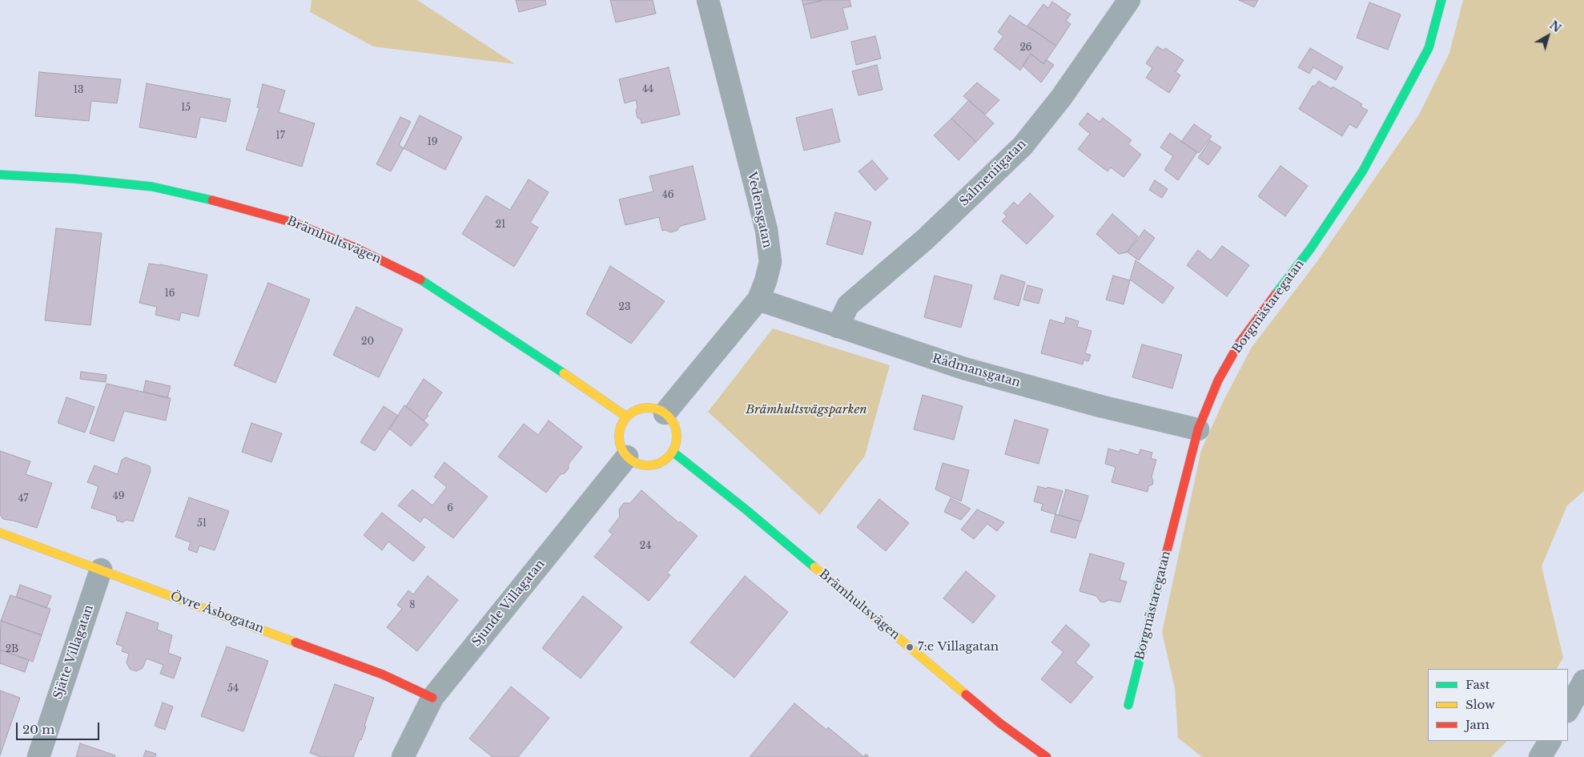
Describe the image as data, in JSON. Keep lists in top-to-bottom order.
{
  "streets": {
    "street": [
      "Salmeniigatan",
      "Vedensgatan",
      "Brämhultsvägen",
      "Borgmästaregatan",
      "Rådmansgatan",
      "Sjunde Villagatan",
      "Övre Åsbogatan",
      "Sjätte Villagatan"
    ]
  },
  "crossings": [
    ["Salmeniigatan", "Rådmansgatan"],
    ["Vedensgatan", "Brämhultsvägen"],
    ["Vedensgatan", "Rådmansgatan"],
    ["Vedensgatan", "Sjunde Villagatan"],
    ["Brämhultsvägen", "Sjunde Villagatan"],
    ["Borgmästaregatan", "Rådmansgatan"],
    ["Sjunde Villagatan", "Övre Åsbogatan"],
    ["Övre Åsbogatan", "Sjätte Villagatan"]
  ],
  "parks": ["Brämhultsvägsparken"],
  "places": ["7:e Villagatan"],
  "house_numbers": [
    "26",
    "44",
    "13",
    "15",
    "17",
    "19",
    "46",
    "21",
    "16",
    "23",
    "20",
    "49",
    "47",
    "6",
    "51",
    "24",
    "8",
    "2B",
    "54"
  ],
  "legend": ["Fast", "Slow", "Jam"],
  "scale_bar": "20 m",
  "north": "top right"
}
